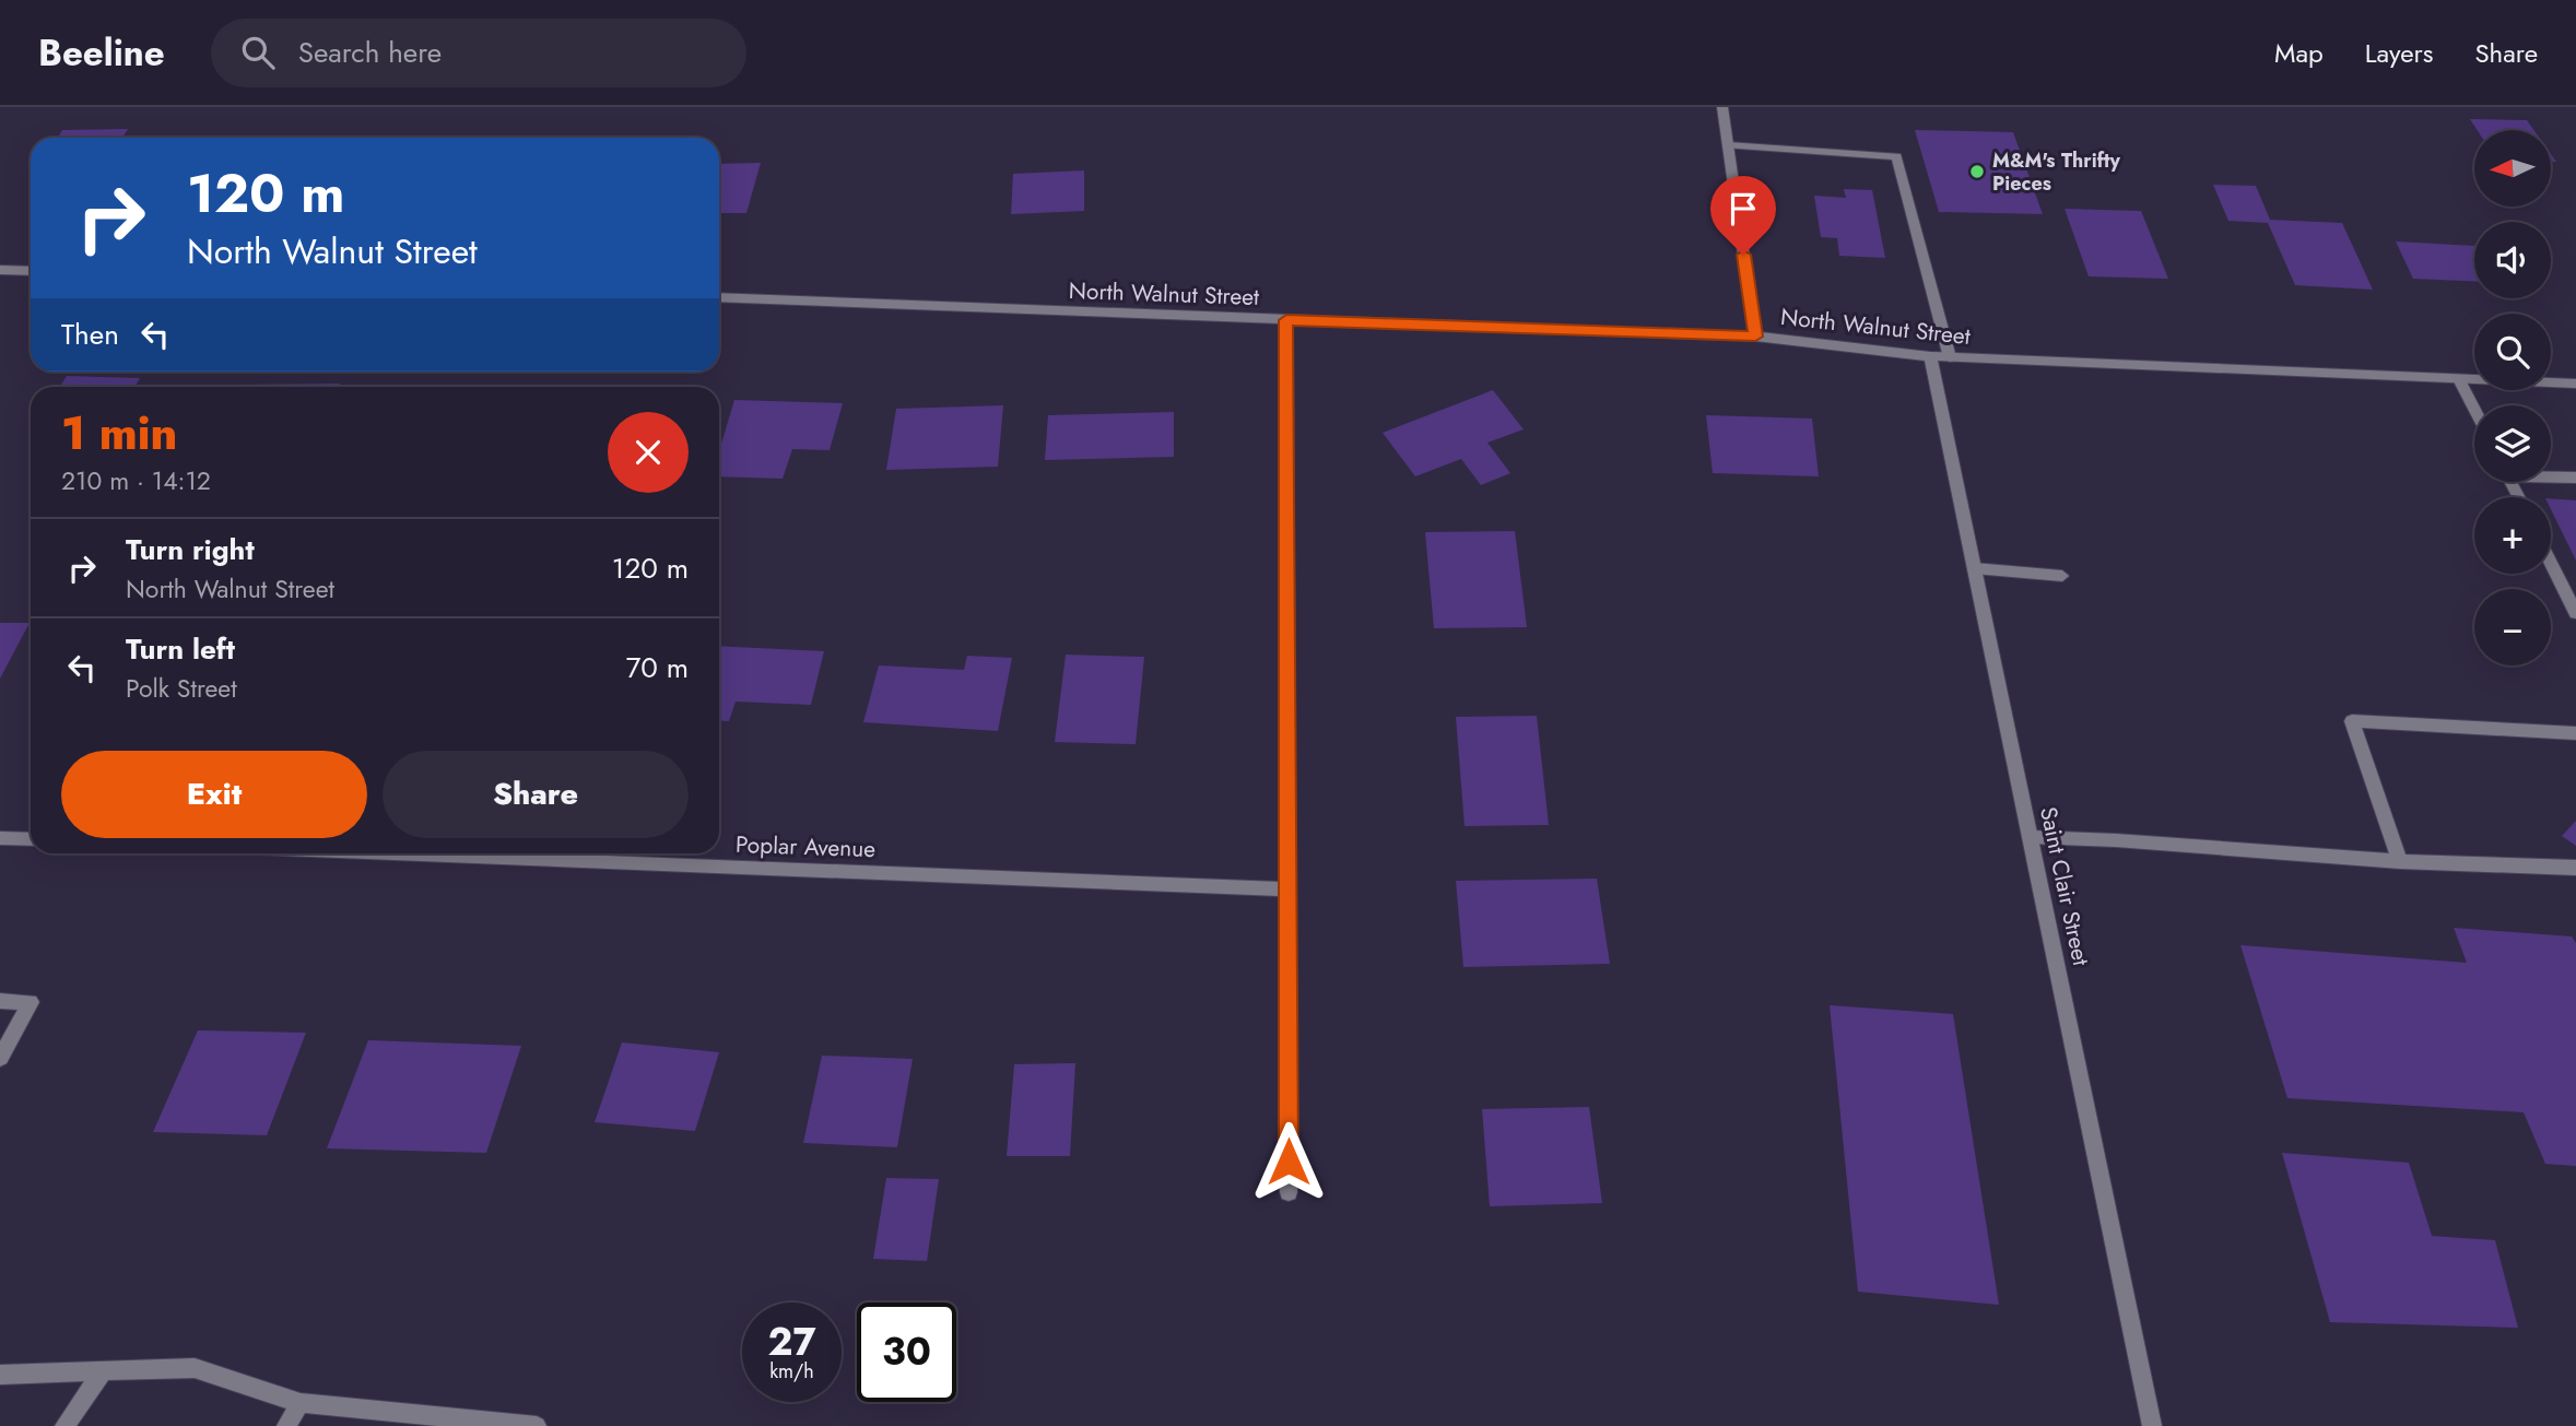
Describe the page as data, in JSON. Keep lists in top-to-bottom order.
{
  "streets": {
    "street": ["North Walnut Street", "Poplar Avenue", "Saint Clair Street"]
  },
  "crossings": [
    ["North Walnut Street", "Saint Clair Street"]
  ],
  "places": ["M&M's Thrifty Pieces"],
  "north": "left",
  "page": {
    "header": "Beeline",
    "search": "Search here",
    "nav": ["Map", "Layers", "Share"],
    "map_buttons": ["+", "−"],
    "turn": ["120 m", "North Walnut Street"],
    "then": "Then",
    "heading": ["1 min", "210 m · 14:12"],
    "list": [
      {
        "name": "Turn right",
        "note": "North Walnut Street",
        "value": "120 m"
      },
      {
        "name": "Turn left",
        "note": "Polk Street",
        "value": "70 m"
      }
    ],
    "buttons": ["Exit", "Share"],
    "speed": "27 km/h",
    "limit": "30"
  }
}
